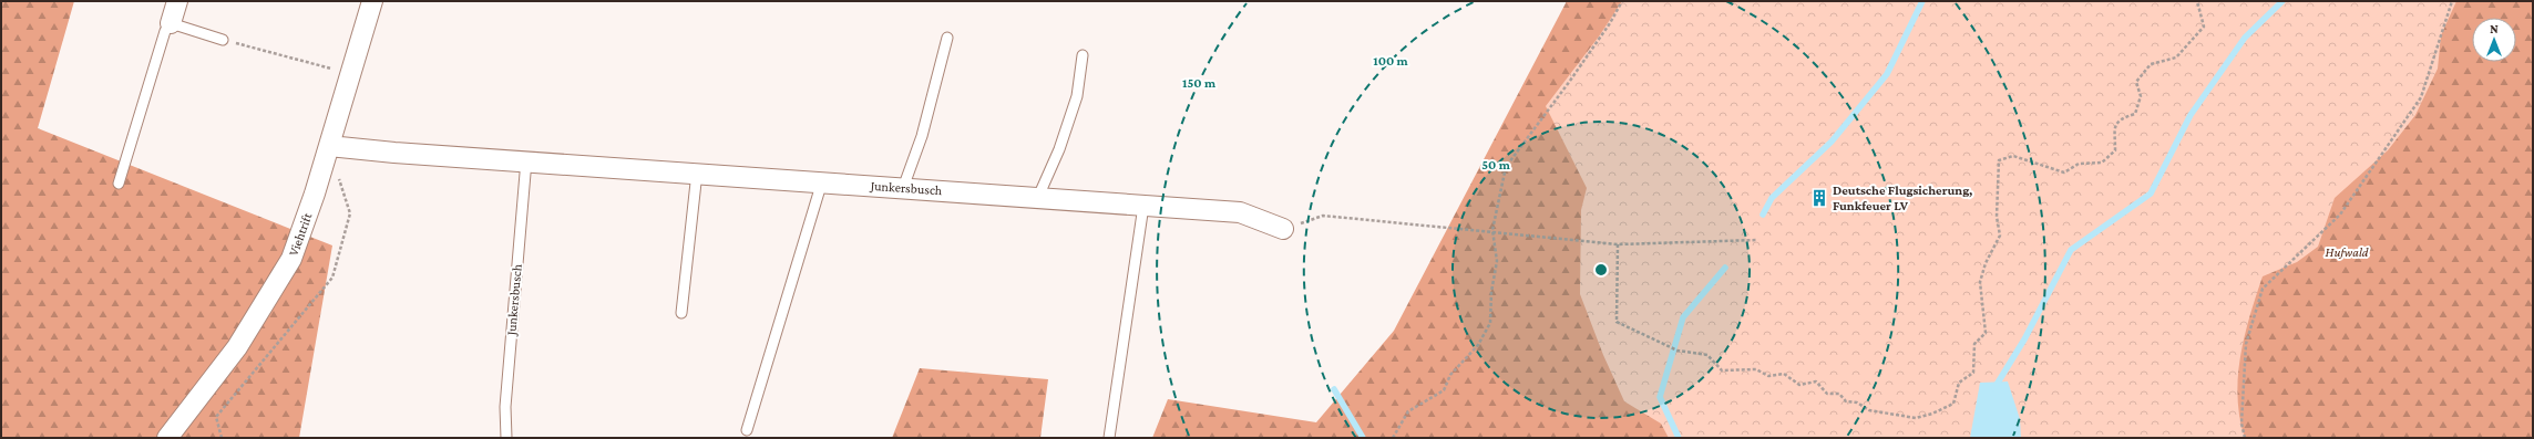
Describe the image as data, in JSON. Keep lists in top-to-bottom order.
{
  "streets": {
    "street": ["Junkersbusch", "Viehtrift"]
  },
  "crossings": [
    ["Junkersbusch", "Viehtrift"]
  ],
  "parks": ["Hufwald"],
  "places": {
    "building": ["Deutsche Flugsicherung, Funkfeuer LV"]
  },
  "north": "top",
  "rings": ["100 m", "150 m", "50 m"]
}
